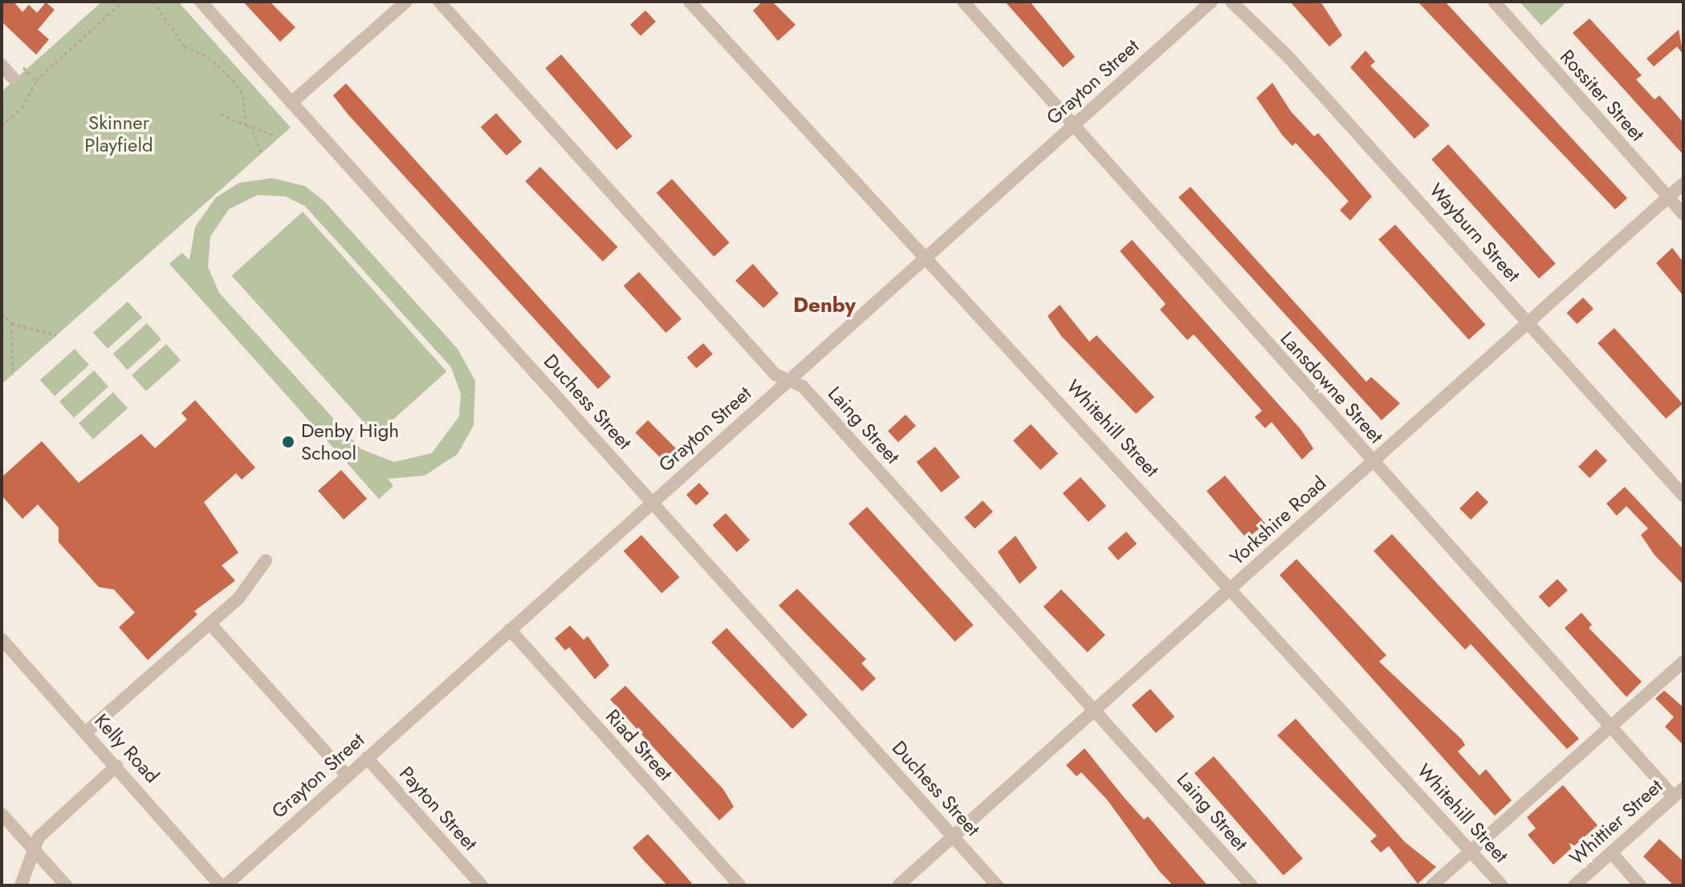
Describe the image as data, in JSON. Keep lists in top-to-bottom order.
{
  "streets": {
    "street": [
      "Grayton Street",
      "Rossiter Street",
      "Wayburn Street",
      "Lansdowne Street",
      "Duchess Street",
      "Laing Street",
      "Whitehill Street",
      "Yorkshire Road",
      "Riad Street",
      "Kelly Road",
      "Payton Street",
      "Whittier Street"
    ]
  },
  "crossings": [
    ["Grayton Street", "Lansdowne Street"],
    ["Grayton Street", "Duchess Street"],
    ["Grayton Street", "Laing Street"],
    ["Grayton Street", "Whitehill Street"],
    ["Grayton Street", "Riad Street"],
    ["Grayton Street", "Kelly Road"],
    ["Grayton Street", "Payton Street"],
    ["Rossiter Street", "Yorkshire Road"],
    ["Wayburn Street", "Yorkshire Road"],
    ["Lansdowne Street", "Yorkshire Road"],
    ["Lansdowne Street", "Whittier Street"],
    ["Duchess Street", "Yorkshire Road"],
    ["Laing Street", "Yorkshire Road"],
    ["Whitehill Street", "Yorkshire Road"]
  ],
  "districts": ["Denby"],
  "parks": ["Skinner Playfield"],
  "places": ["Denby High School"]
}
